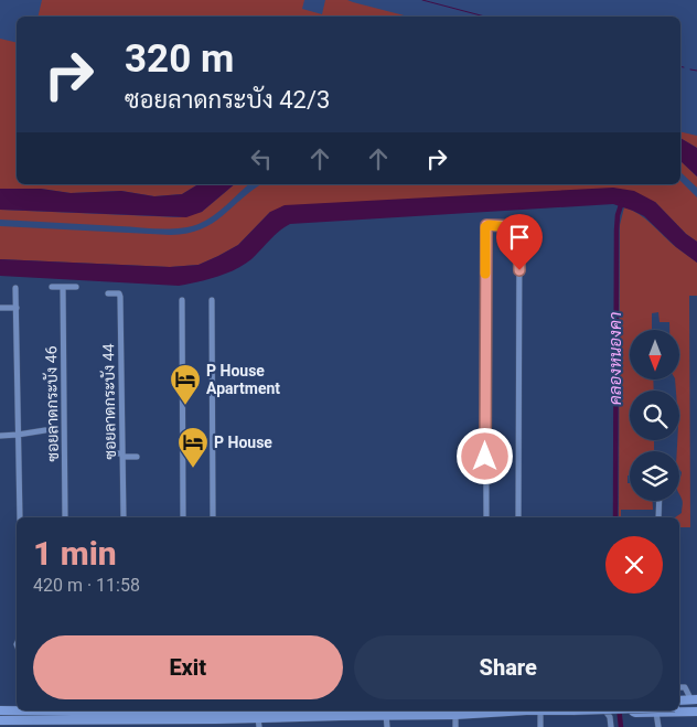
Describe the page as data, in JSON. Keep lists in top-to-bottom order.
{
  "streets": {
    "street": ["ซอยลาดกระบัง 44", "ซอยลาดกระบัง 46"]
  },
  "water": ["คลองหนองคา"],
  "places": {
    "hotel": ["P House Apartment", "P House"]
  },
  "north": "bottom",
  "page": {
    "turn": ["320 m", "ซอยลาดกระบัง 42/3"],
    "heading": ["1 min", "420 m · 11:58"],
    "buttons": ["Exit", "Share"]
  }
}
